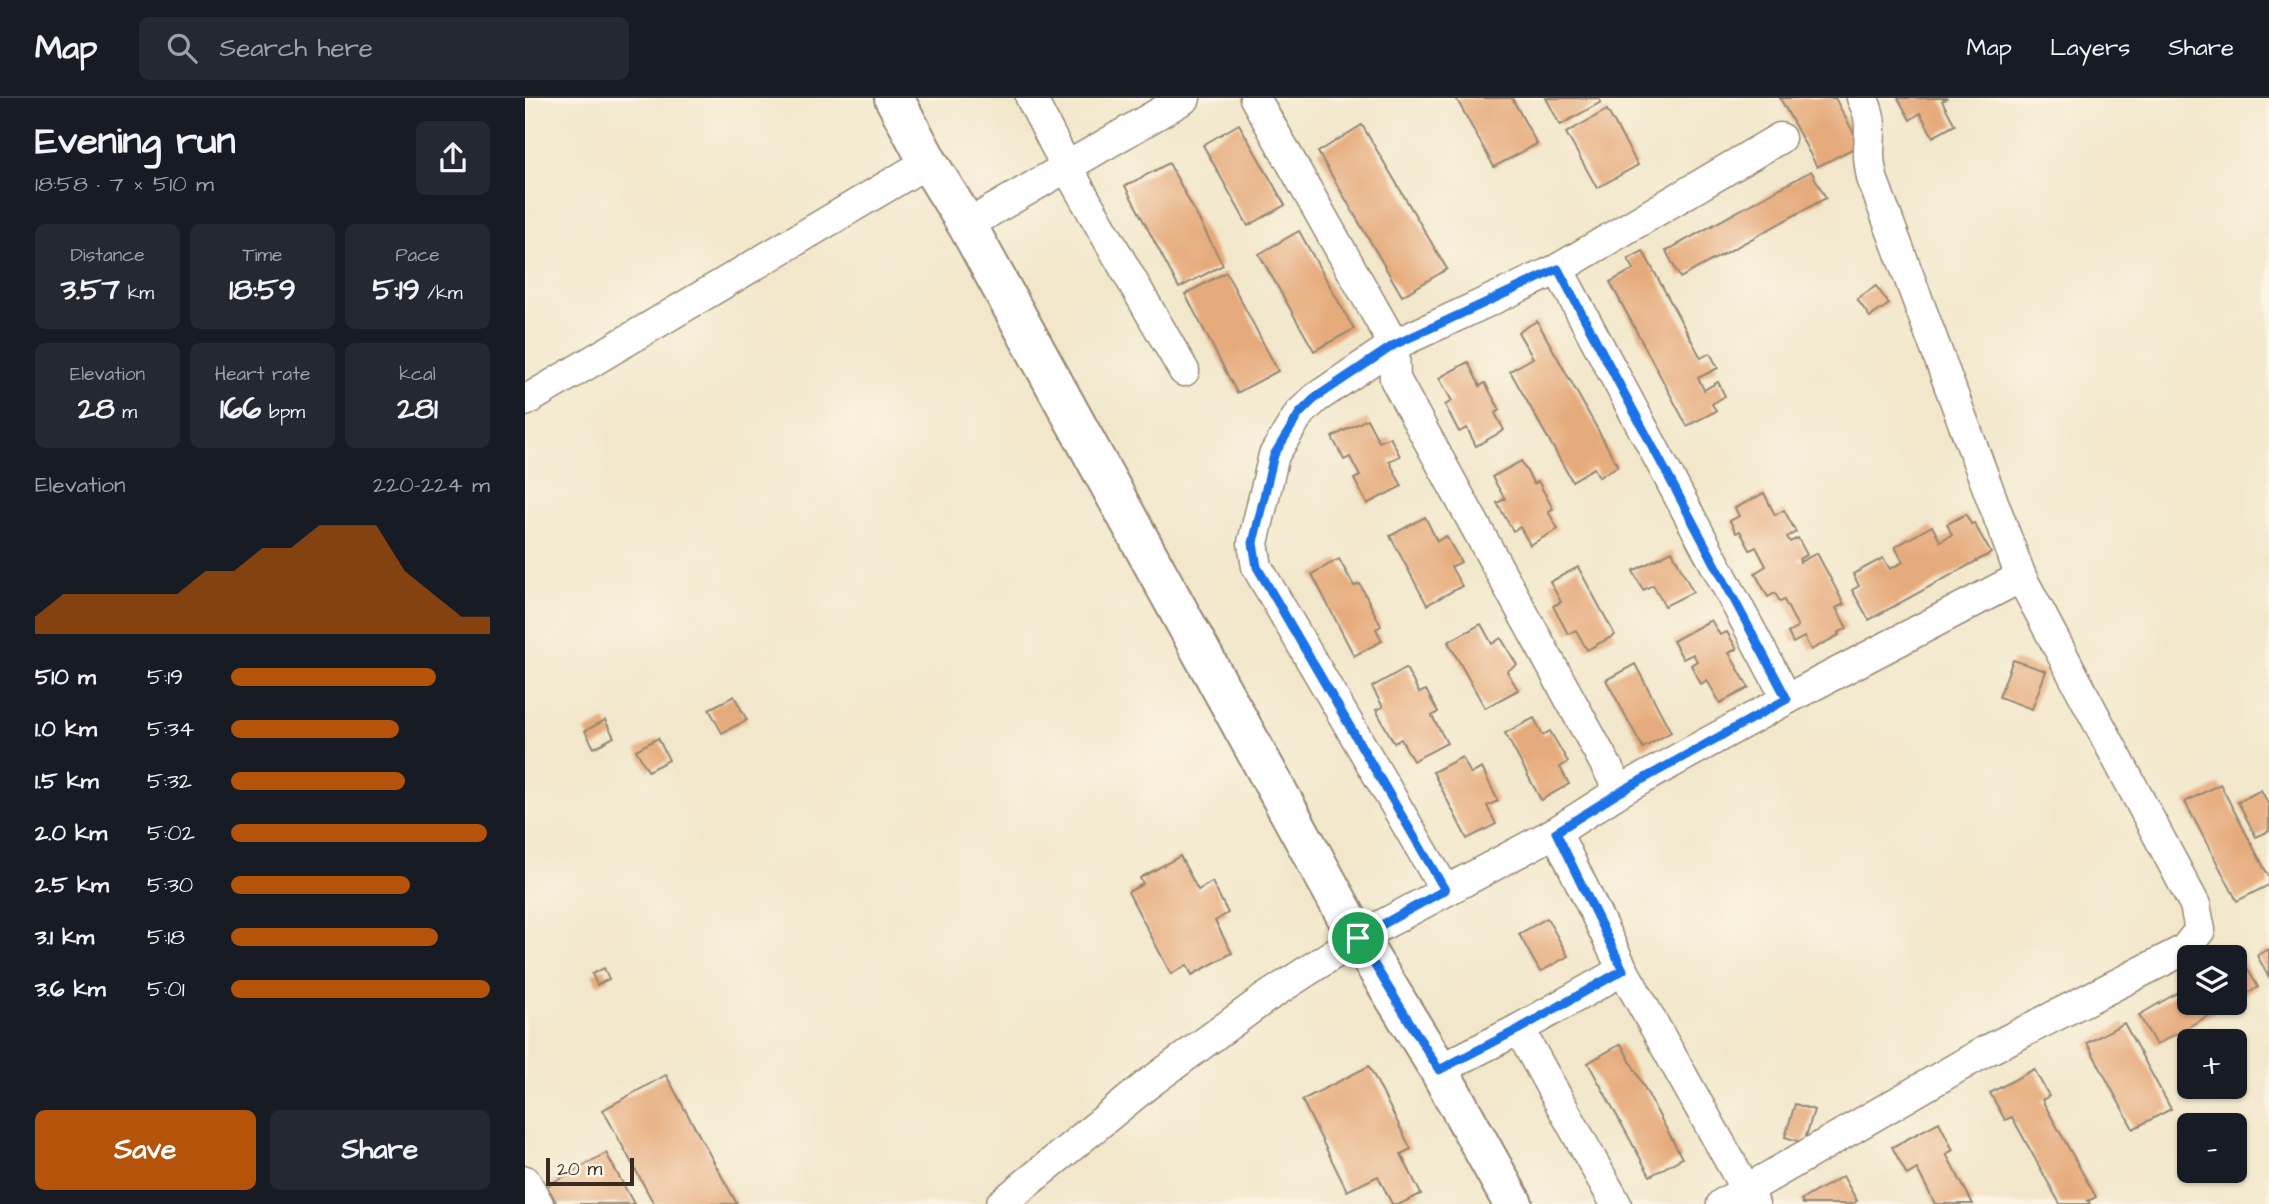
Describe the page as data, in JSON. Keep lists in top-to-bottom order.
{
  "scale_bar": "20 m",
  "page": {
    "header": "Map",
    "search": "Search here",
    "nav": ["Map", "Layers", "Share"],
    "heading": ["Evening run", "18:58 · 7 × 510 m"],
    "stats": [
      ["Distance", "3.57 km"],
      ["Time", "18:59"],
      ["Pace", "5:19 /km"],
      ["Elevation", "28 m"],
      ["Heart rate", "166 bpm"],
      ["kcal", "281"]
    ],
    "chart": ["Elevation", "220–224 m"],
    "list": [
      {
        "name": "510 m",
        "note": "5:19"
      },
      {
        "name": "1.0 km",
        "note": "5:34"
      },
      {
        "name": "1.5 km",
        "note": "5:32"
      },
      {
        "name": "2.0 km",
        "note": "5:02"
      },
      {
        "name": "2.5 km",
        "note": "5:30"
      },
      {
        "name": "3.1 km",
        "note": "5:18"
      },
      {
        "name": "3.6 km",
        "note": "5:01"
      }
    ],
    "map_buttons": ["+", "−"],
    "buttons": ["Save", "Share"],
    "scale": "20 m"
  }
}
